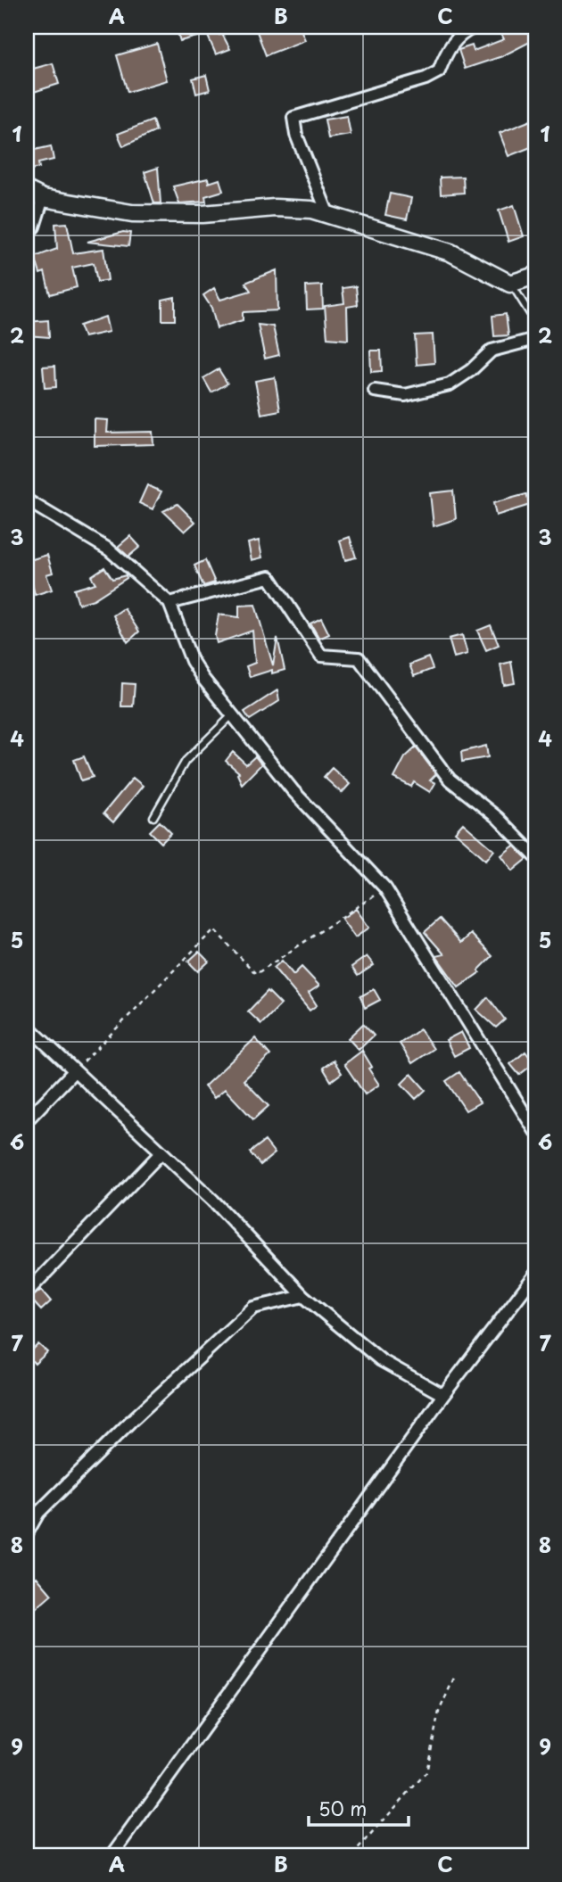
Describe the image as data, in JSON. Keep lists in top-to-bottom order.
{
  "scale_bar": "50 m",
  "grid": {
    "columns": ["A", "B", "C"],
    "rows": [
      "1",
      "2",
      "3",
      "4",
      "5",
      "6",
      "7",
      "8",
      "9"
    ]
  }
}
